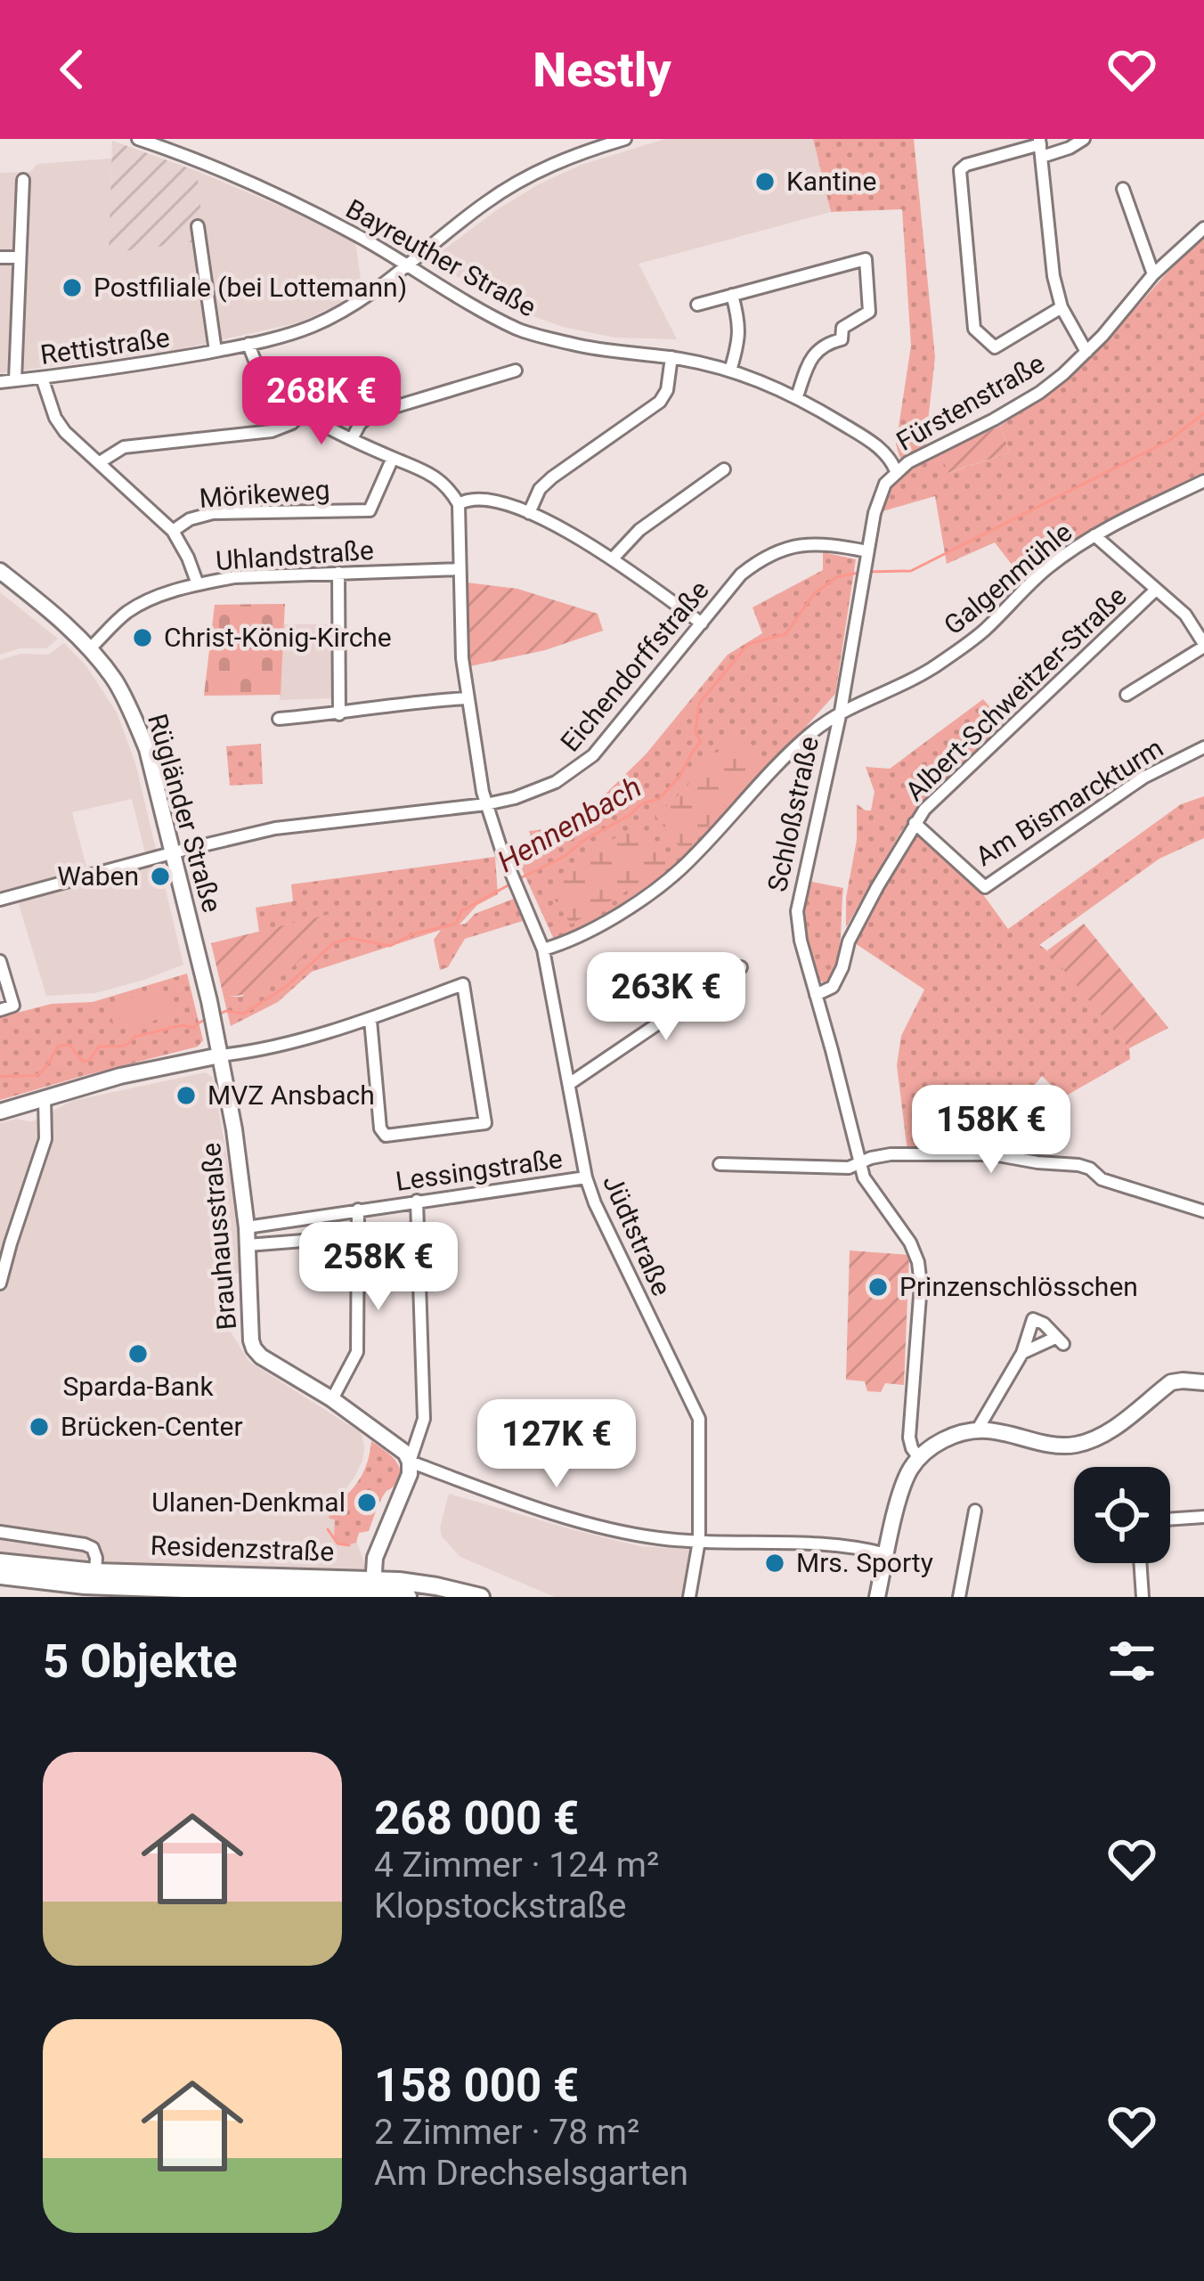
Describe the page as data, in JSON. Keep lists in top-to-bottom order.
{
  "streets": {
    "main road": ["Rügländer Straße", "Brauhausstraße", "Residenzstraße"],
    "street": [
      "Bayreuther Straße",
      "Rettistraße",
      "Fürstenstraße",
      "Mörikeweg",
      "Uhlandstraße",
      "Galgenmühle",
      "Eichendorffstraße",
      "Albert-Schweitzer-Straße",
      "Am Bismarckturm",
      "Schloßstraße",
      "Lessingstraße",
      "Jüdtstraße"
    ]
  },
  "crossings": [
    ["Bayreuther Straße", "Rettistraße"],
    ["Bayreuther Straße", "Fürstenstraße"],
    ["Bayreuther Straße", "Schloßstraße"],
    ["Fürstenstraße", "Schloßstraße"],
    ["Uhlandstraße", "Rügländer Straße"],
    ["Uhlandstraße", "Jüdtstraße"],
    ["Galgenmühle", "Schloßstraße"],
    ["Galgenmühle", "Jüdtstraße"],
    ["Eichendorffstraße", "Rügländer Straße"],
    ["Eichendorffstraße", "Schloßstraße"],
    ["Eichendorffstraße", "Jüdtstraße"],
    ["Albert-Schweitzer-Straße", "Am Bismarckturm"],
    ["Albert-Schweitzer-Straße", "Schloßstraße"],
    ["Rügländer Straße", "Brauhausstraße"],
    ["Lessingstraße", "Jüdtstraße"],
    ["Lessingstraße", "Brauhausstraße"],
    ["Jüdtstraße", "Brauhausstraße"]
  ],
  "water": ["Hennenbach"],
  "places": [
    "Kantine",
    "Postfiliale (bei Lottemann)",
    "Christ-König-Kirche",
    "Waben",
    "MVZ Ansbach",
    "Prinzenschlösschen",
    "Sparda-Bank",
    "Brücken-Center",
    "Ulanen-Denkmal",
    "Mrs. Sporty"
  ],
  "page": {
    "header": "Nestly",
    "price": [
      "268K €",
      "263K €",
      "158K €",
      "258K €",
      "127K €"
    ],
    "heading": "5 Objekte",
    "list": [
      {
        "name": "268 000 €",
        "note": "4 Zimmer · 124 m² · Klopstockstraße"
      },
      {
        "name": "158 000 €",
        "note": "2 Zimmer · 78 m² · Am Drechselsgarten"
      }
    ]
  }
}
